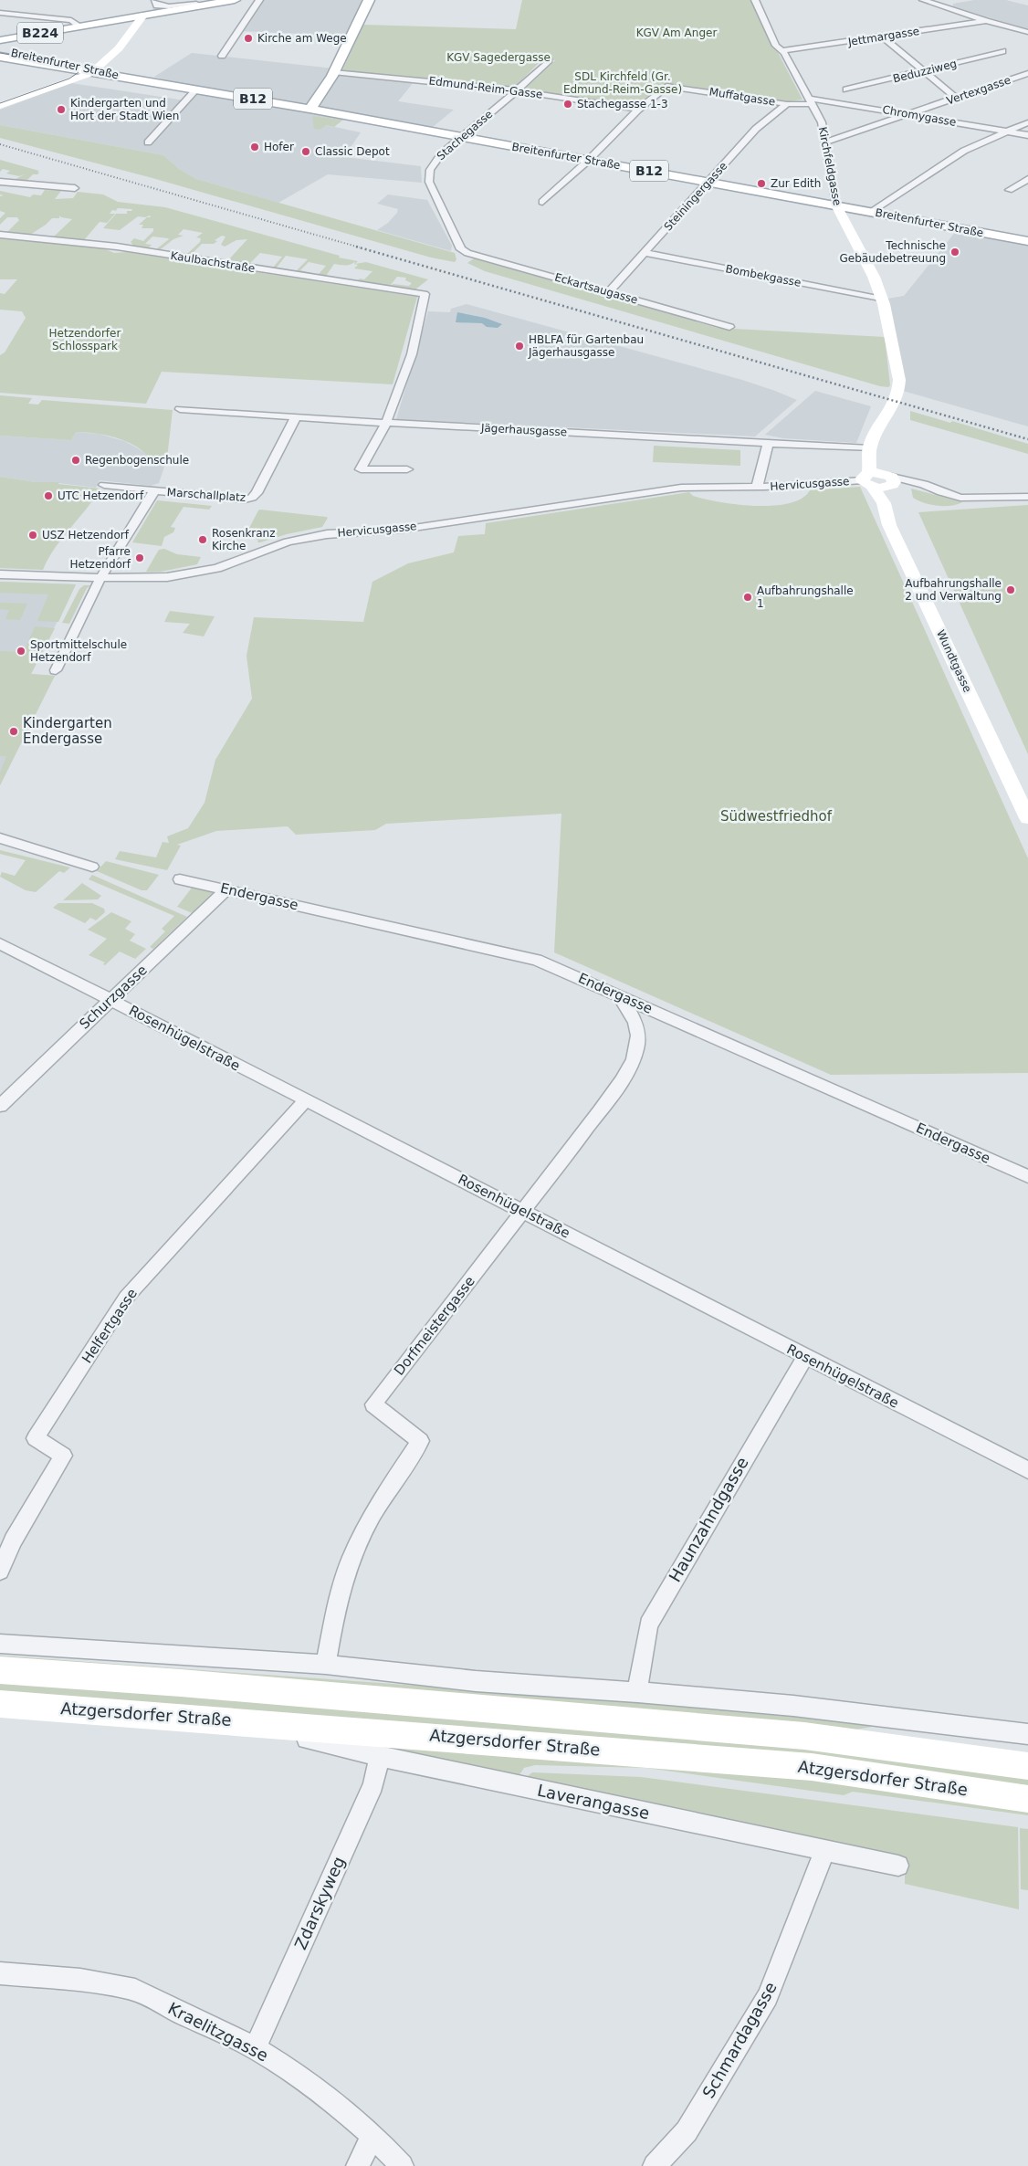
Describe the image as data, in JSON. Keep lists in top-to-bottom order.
{
  "streets": {
    "main road": [
      "B224",
      "Breitenfurter Straße",
      "B12",
      "Kirchfeldgasse",
      "Wundtgasse",
      "Atzgersdorfer Straße"
    ],
    "street": [
      "Jettmargasse",
      "Beduzziweg",
      "Edmund-Reim-Gasse",
      "Vertexgasse",
      "Muffatgasse",
      "Chromygasse",
      "Stachegasse",
      "Steiningergasse",
      "Kaulbachstraße",
      "Bombekgasse",
      "Eckartsaugasse",
      "Jägerhausgasse",
      "Hervicusgasse",
      "Marschallplatz",
      "Endergasse",
      "Schurzgasse",
      "Rosenhügelstraße",
      "Helfertgasse",
      "Dorfmeistergasse",
      "Haunzahndgasse",
      "Laverangasse",
      "Zdarskyweg",
      "Kraelitzgasse",
      "Schmardagasse"
    ]
  },
  "crossings": [
    ["Jettmargasse", "Kirchfeldgasse"],
    ["Breitenfurter Straße", "Stachegasse"],
    ["Breitenfurter Straße", "Kirchfeldgasse"],
    ["Breitenfurter Straße", "Steiningergasse"],
    ["Edmund-Reim-Gasse", "Muffatgasse"],
    ["Edmund-Reim-Gasse", "Stachegasse"],
    ["Vertexgasse", "Chromygasse"],
    ["Vertexgasse", "Kirchfeldgasse"],
    ["Muffatgasse", "Chromygasse"],
    ["Muffatgasse", "Kirchfeldgasse"],
    ["Muffatgasse", "Steiningergasse"],
    ["Chromygasse", "Kirchfeldgasse"],
    ["Stachegasse", "Eckartsaugasse"],
    ["Kirchfeldgasse", "Bombekgasse"],
    ["Kirchfeldgasse", "Jägerhausgasse"],
    ["Steiningergasse", "Bombekgasse"],
    ["Steiningergasse", "Eckartsaugasse"],
    ["Kaulbachstraße", "Jägerhausgasse"],
    ["Jägerhausgasse", "Hervicusgasse"],
    ["Jägerhausgasse", "Marschallplatz"],
    ["Hervicusgasse", "Marschallplatz"],
    ["Hervicusgasse", "Wundtgasse"],
    ["Endergasse", "Schurzgasse"],
    ["Endergasse", "Dorfmeistergasse"],
    ["Schurzgasse", "Rosenhügelstraße"],
    ["Rosenhügelstraße", "Helfertgasse"],
    ["Rosenhügelstraße", "Dorfmeistergasse"],
    ["Rosenhügelstraße", "Haunzahndgasse"],
    ["Atzgersdorfer Straße", "Laverangasse"],
    ["Laverangasse", "Zdarskyweg"],
    ["Laverangasse", "Schmardagasse"],
    ["Zdarskyweg", "Kraelitzgasse"]
  ],
  "parks": [
    "KGV Am Anger",
    "KGV Sagedergasse",
    "SDL Kirchfeld (Gr. Edmund-Reim-Gasse)",
    "Hetzendorfer Schlosspark",
    "Südwestfriedhof"
  ],
  "places": [
    "Kirche am Wege",
    "Stachegasse 1-3",
    "Kindergarten und Hort der Stadt Wien",
    "Hofer",
    "Classic Depot",
    "Zur Edith",
    "Technische Gebäudebetreuung",
    "HBLFA für Gartenbau Jägerhausgasse",
    "Regenbogenschule",
    "UTC Hetzendorf",
    "USZ Hetzendorf",
    "Rosenkranz Kirche",
    "Pfarre Hetzendorf",
    "Aufbahrungshalle 2 und Verwaltung",
    "Aufbahrungshalle 1",
    "Sportmittelschule Hetzendorf",
    "Kindergarten Endergasse"
  ]
}
